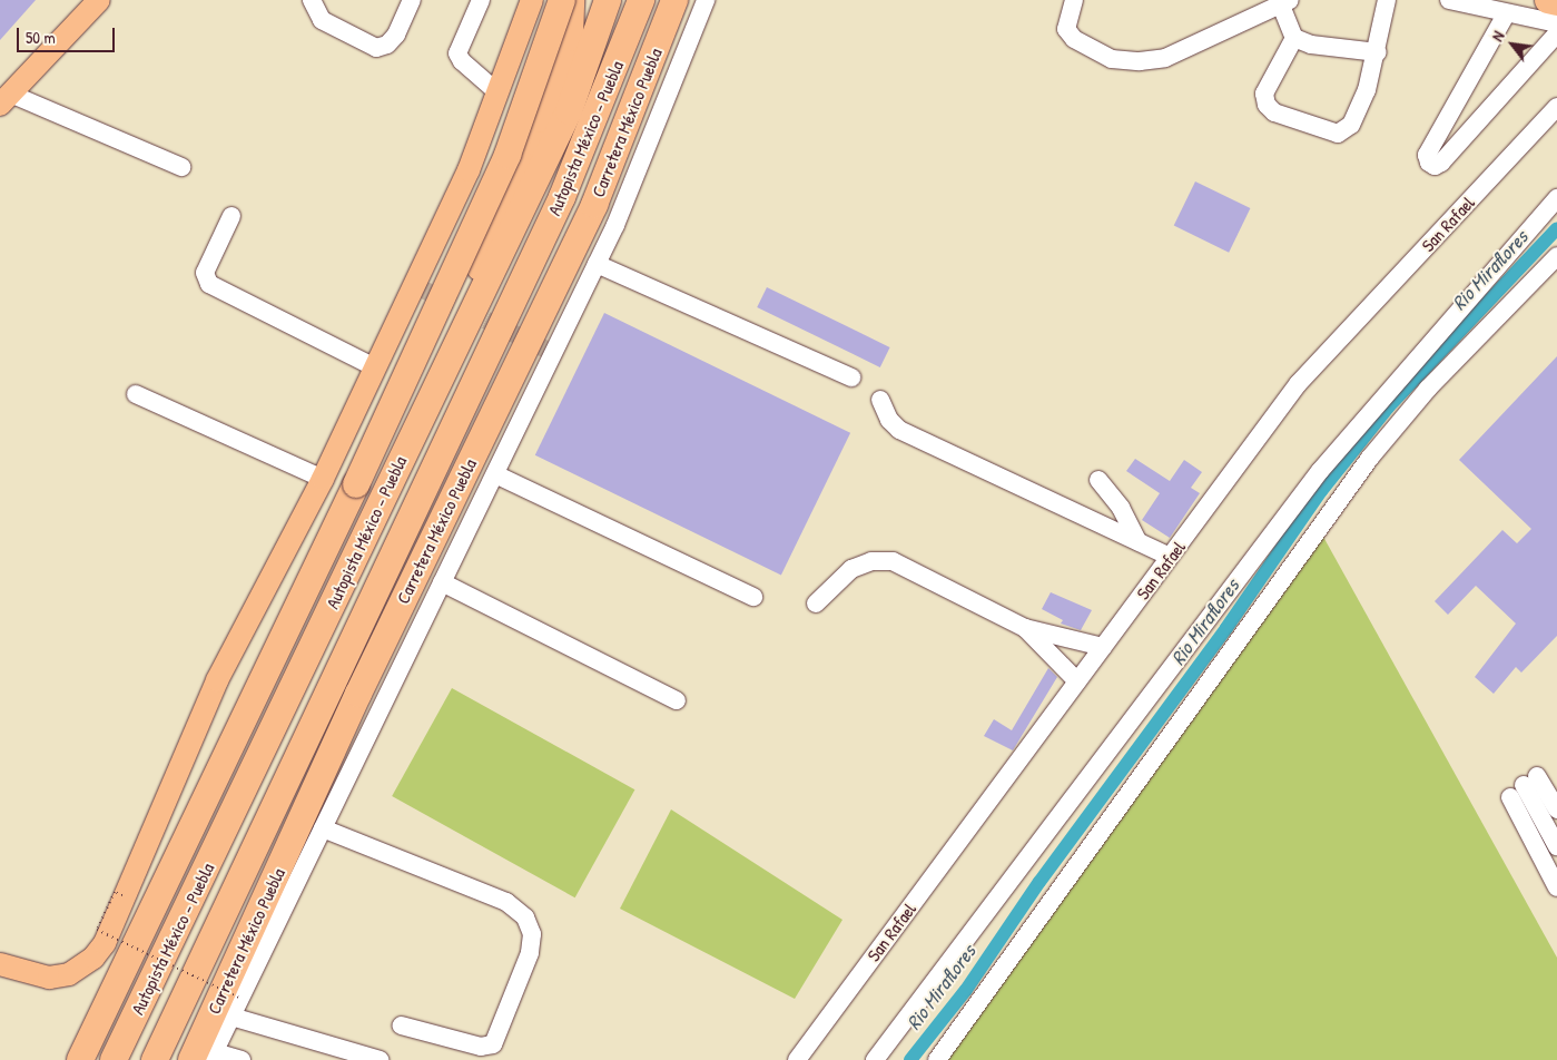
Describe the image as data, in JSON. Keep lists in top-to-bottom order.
{
  "streets": {
    "highway": ["Carretera México Puebla", "Autopista México - Puebla"],
    "street": ["San Rafael"]
  },
  "water": ["Rio Miraflores"],
  "scale_bar": "50 m",
  "north": "top left"
}
